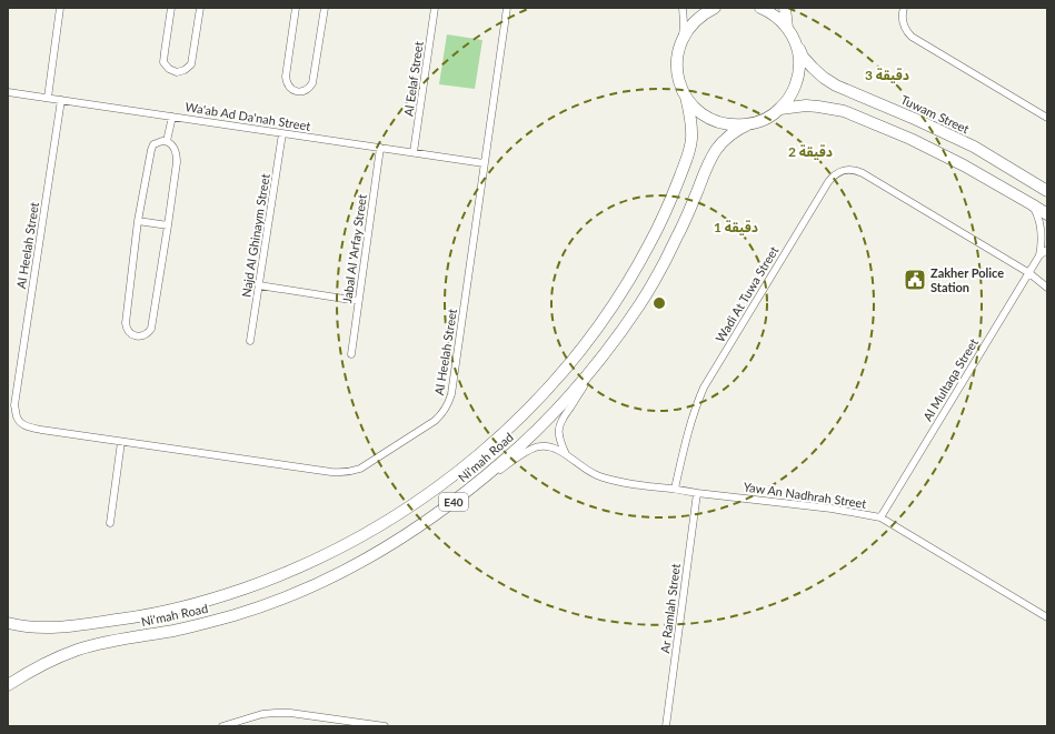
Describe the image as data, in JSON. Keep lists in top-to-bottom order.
{
  "streets": {
    "main road": ["Tuwam Street", "Ni'mah Road", "E40"],
    "street": [
      "Al Eelaf Street",
      "Wa'ab Ad Da'nah Street",
      "Najd Al Ghinaym Street",
      "Al Heelah Street",
      "Jabal Al 'Arfay Street",
      "Wadi At Tuwa Street",
      "Al Multaqa Street",
      "Yaw An Nadhrah Street",
      "Ar Ramlah Street"
    ]
  },
  "crossings": [
    ["Al Eelaf Street", "Wa'ab Ad Da'nah Street"],
    ["Wa'ab Ad Da'nah Street", "Najd Al Ghinaym Street"],
    ["Wa'ab Ad Da'nah Street", "Al Heelah Street"],
    ["Wa'ab Ad Da'nah Street", "Jabal Al 'Arfay Street"],
    ["Wadi At Tuwa Street", "Al Multaqa Street"],
    ["Wadi At Tuwa Street", "Yaw An Nadhrah Street"],
    ["Al Multaqa Street", "Yaw An Nadhrah Street"],
    ["Ni'mah Road", "Yaw An Nadhrah Street"],
    ["Yaw An Nadhrah Street", "Ar Ramlah Street"]
  ],
  "places": {
    "public building": ["Zakher Police Station"]
  },
  "rings": ["3 دقيقة", "2 دقيقة", "1 دقيقة"]
}
